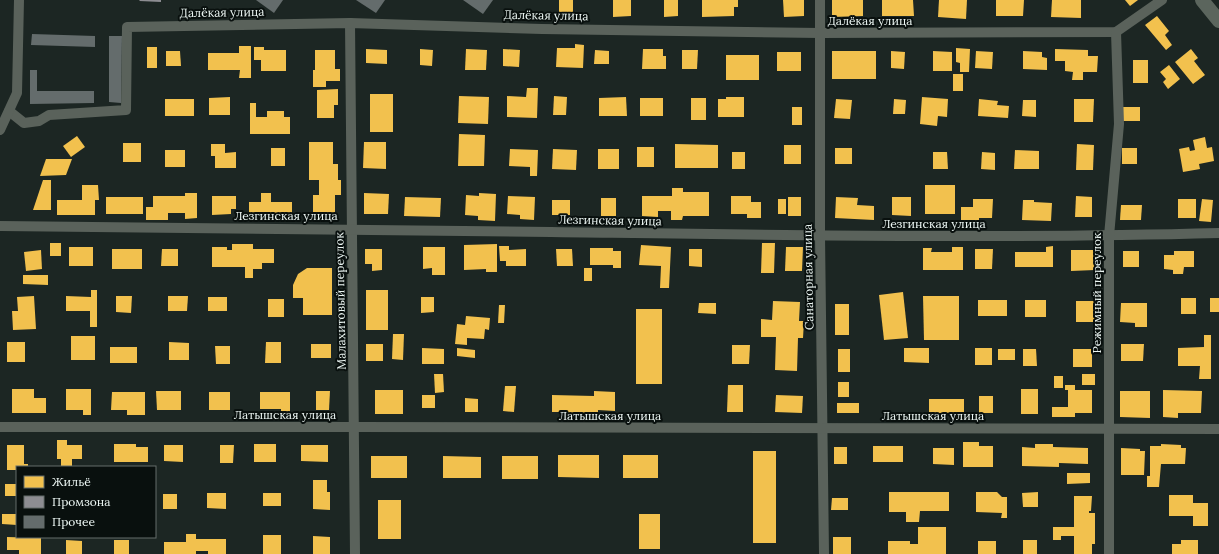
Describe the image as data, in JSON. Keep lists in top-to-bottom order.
{
  "streets": {
    "street": [
      "Далёкая улица",
      "Лезгинская улица",
      "Санаторная улица",
      "Режимный переулок",
      "Малахитовый переулок",
      "Латышская улица"
    ]
  },
  "crossings": [
    ["Далёкая улица", "Санаторная улица"],
    ["Далёкая улица", "Режимный переулок"],
    ["Далёкая улица", "Малахитовый переулок"],
    ["Лезгинская улица", "Санаторная улица"],
    ["Лезгинская улица", "Режимный переулок"],
    ["Лезгинская улица", "Малахитовый переулок"],
    ["Санаторная улица", "Латышская улица"],
    ["Режимный переулок", "Латышская улица"],
    ["Малахитовый переулок", "Латышская улица"]
  ],
  "legend": ["Жильё", "Промзона", "Прочее"]
}
